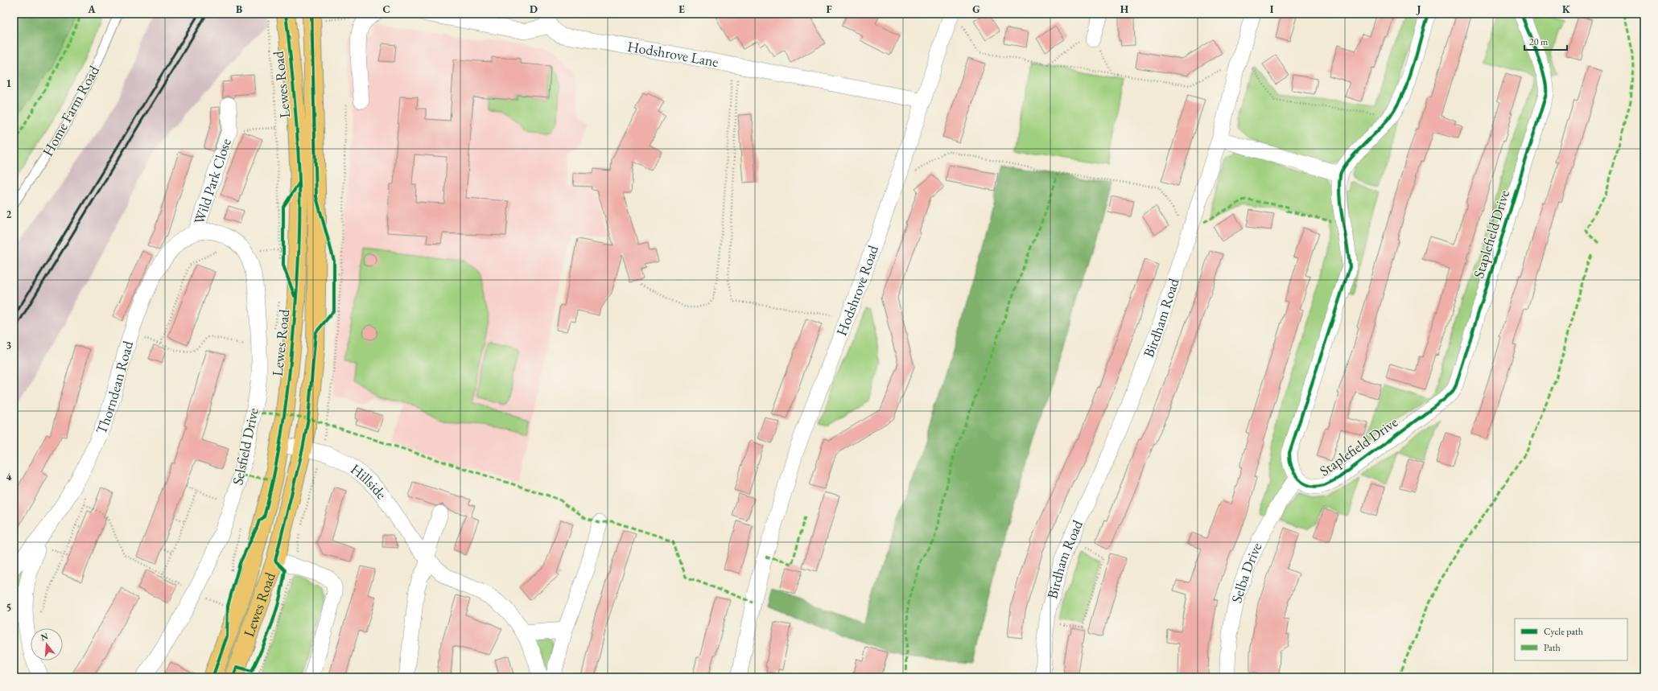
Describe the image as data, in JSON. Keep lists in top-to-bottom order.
{
  "streets": {
    "main road": ["Lewes Road"],
    "street": [
      "Hodshrove Lane",
      "Wild Park Close",
      "Staplefield Drive",
      "Hodshrove Road",
      "Birdham Road",
      "Thorndean Road",
      "Selsfield Drive",
      "Hillside",
      "Selba Drive"
    ],
    "lane": ["Home Farm Road"]
  },
  "crossings": [
    ["Hodshrove Lane", "Hodshrove Road"],
    ["Lewes Road", "Hillside"],
    ["Wild Park Close", "Thorndean Road"],
    ["Wild Park Close", "Selsfield Drive"],
    ["Staplefield Drive", "Selba Drive"],
    ["Thorndean Road", "Selsfield Drive"]
  ],
  "legend": ["Cycle path", "Path"],
  "scale_bar": "20 m",
  "north": "top",
  "grid": {
    "columns": [
      "A",
      "B",
      "C",
      "D",
      "E",
      "F",
      "G",
      "H",
      "I",
      "J",
      "K"
    ],
    "rows": [
      "1",
      "2",
      "3",
      "4",
      "5"
    ]
  }
}
